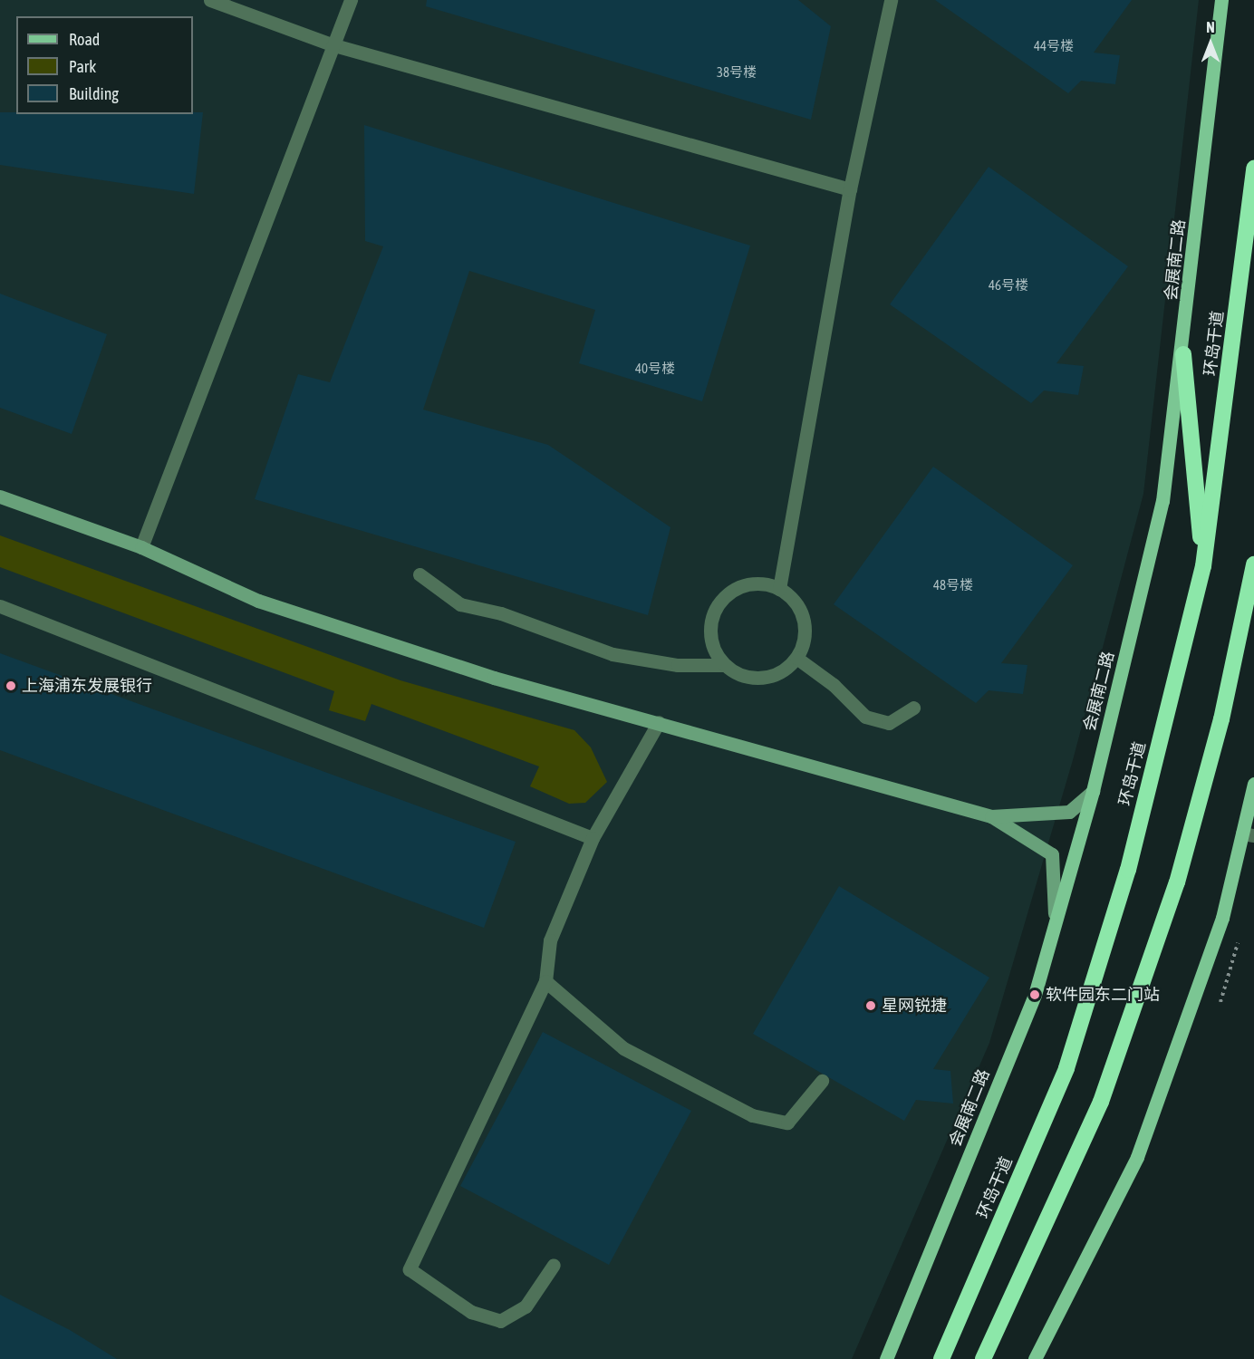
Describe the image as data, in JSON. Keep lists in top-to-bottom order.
{
  "streets": {
    "highway": ["环岛干道"],
    "main road": ["会展南二路"]
  },
  "places": ["上海浦东发展银行", "软件园东二门站", "星网锐捷"],
  "house_numbers": [
    "44号楼",
    "38号楼",
    "46号楼",
    "40号楼",
    "48号楼"
  ],
  "legend": ["Road", "Park", "Building"],
  "north": "top"
}
